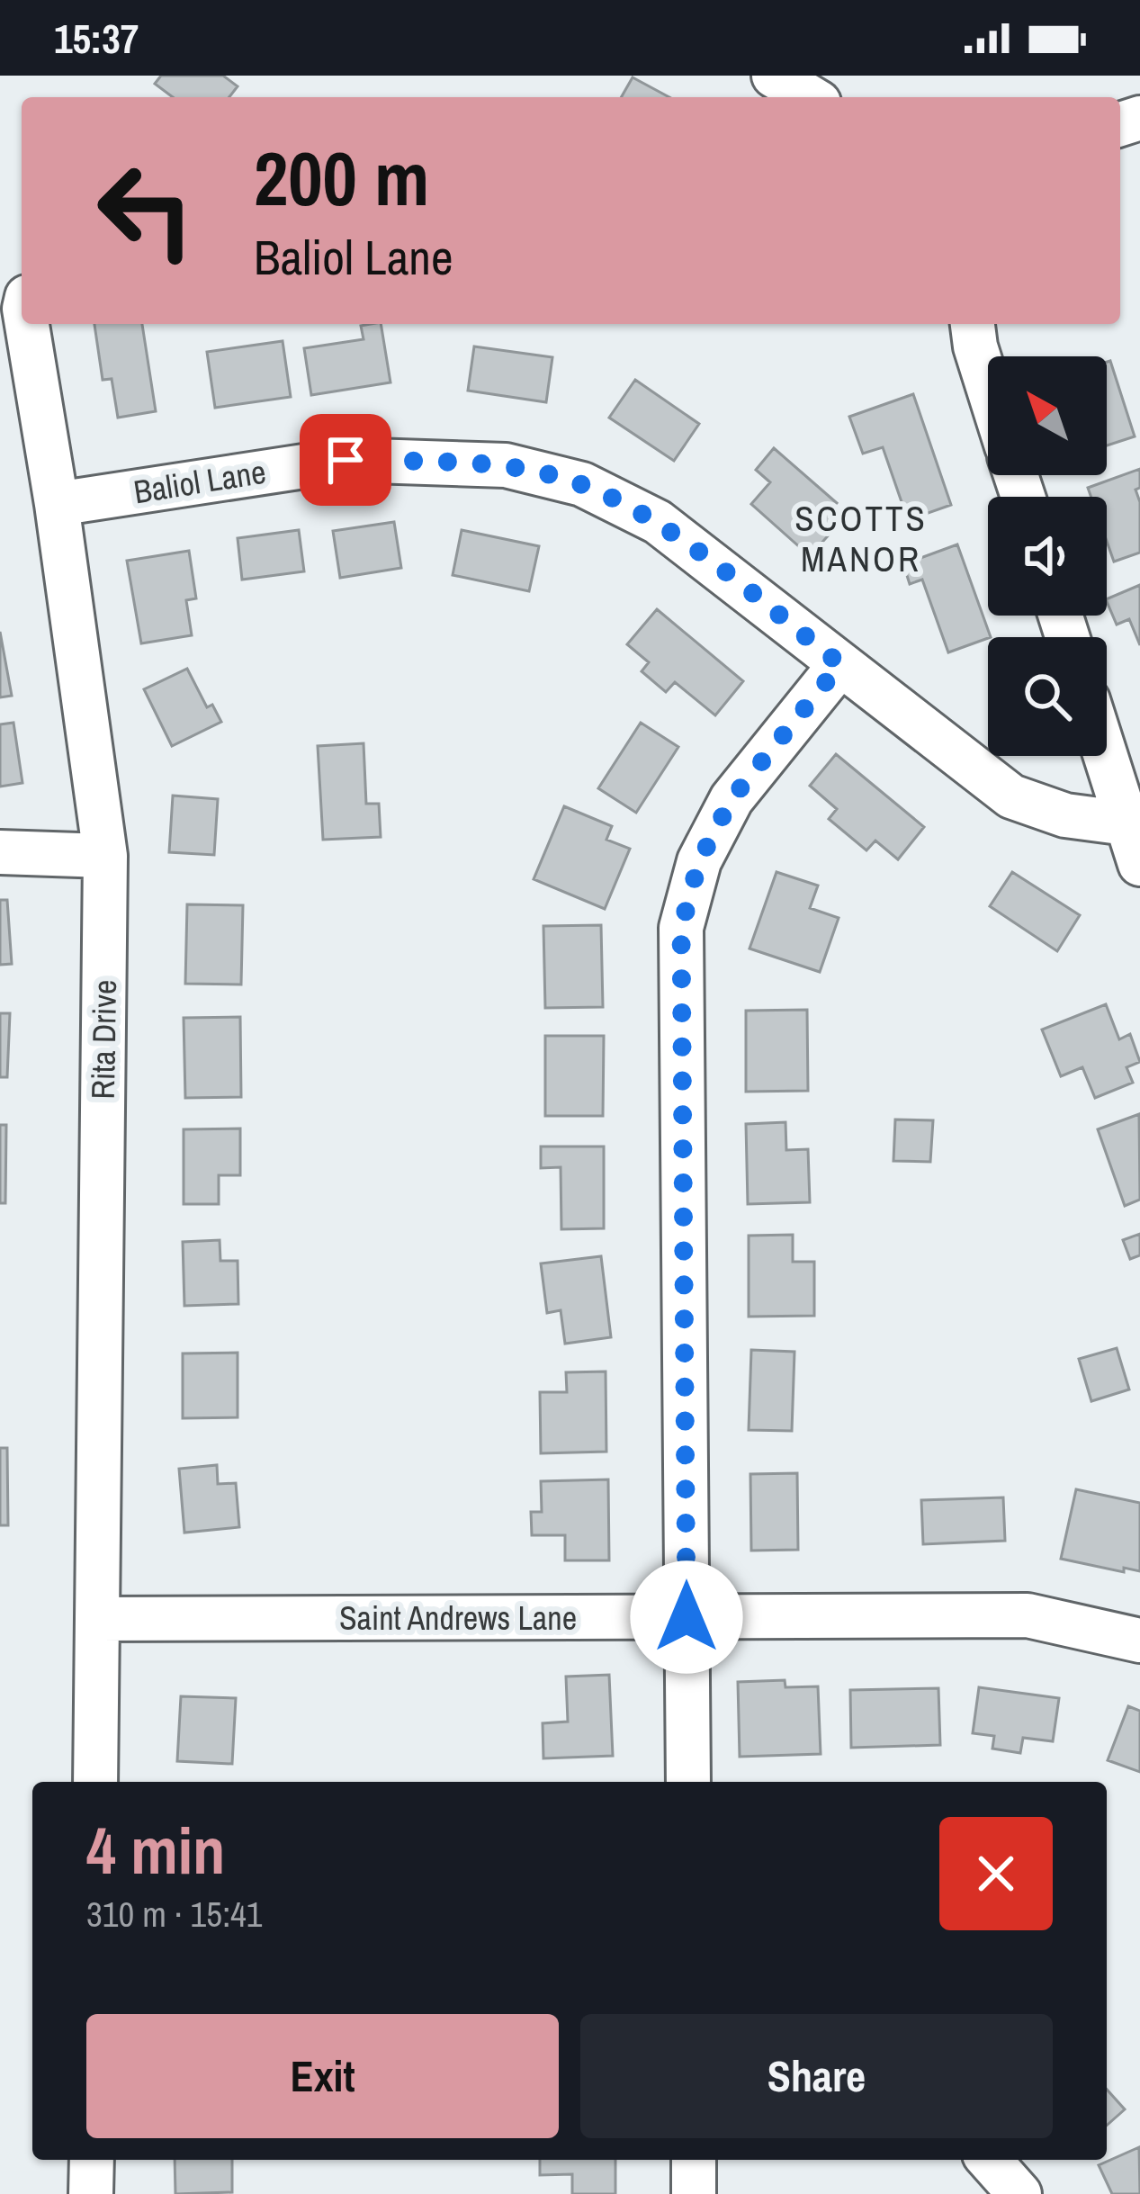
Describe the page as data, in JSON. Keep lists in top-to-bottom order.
{
  "streets": {
    "street": ["Baliol Lane", "Rita Drive", "Saint Andrews Lane"]
  },
  "crossings": [
    ["Baliol Lane", "Rita Drive"],
    ["Rita Drive", "Saint Andrews Lane"]
  ],
  "districts": ["SCOTTS MANOR"],
  "north": "top left",
  "page": {
    "status": "15:37",
    "turn": ["200 m", "Baliol Lane"],
    "heading": ["4 min", "310 m · 15:41"],
    "buttons": ["Exit", "Share"]
  }
}
